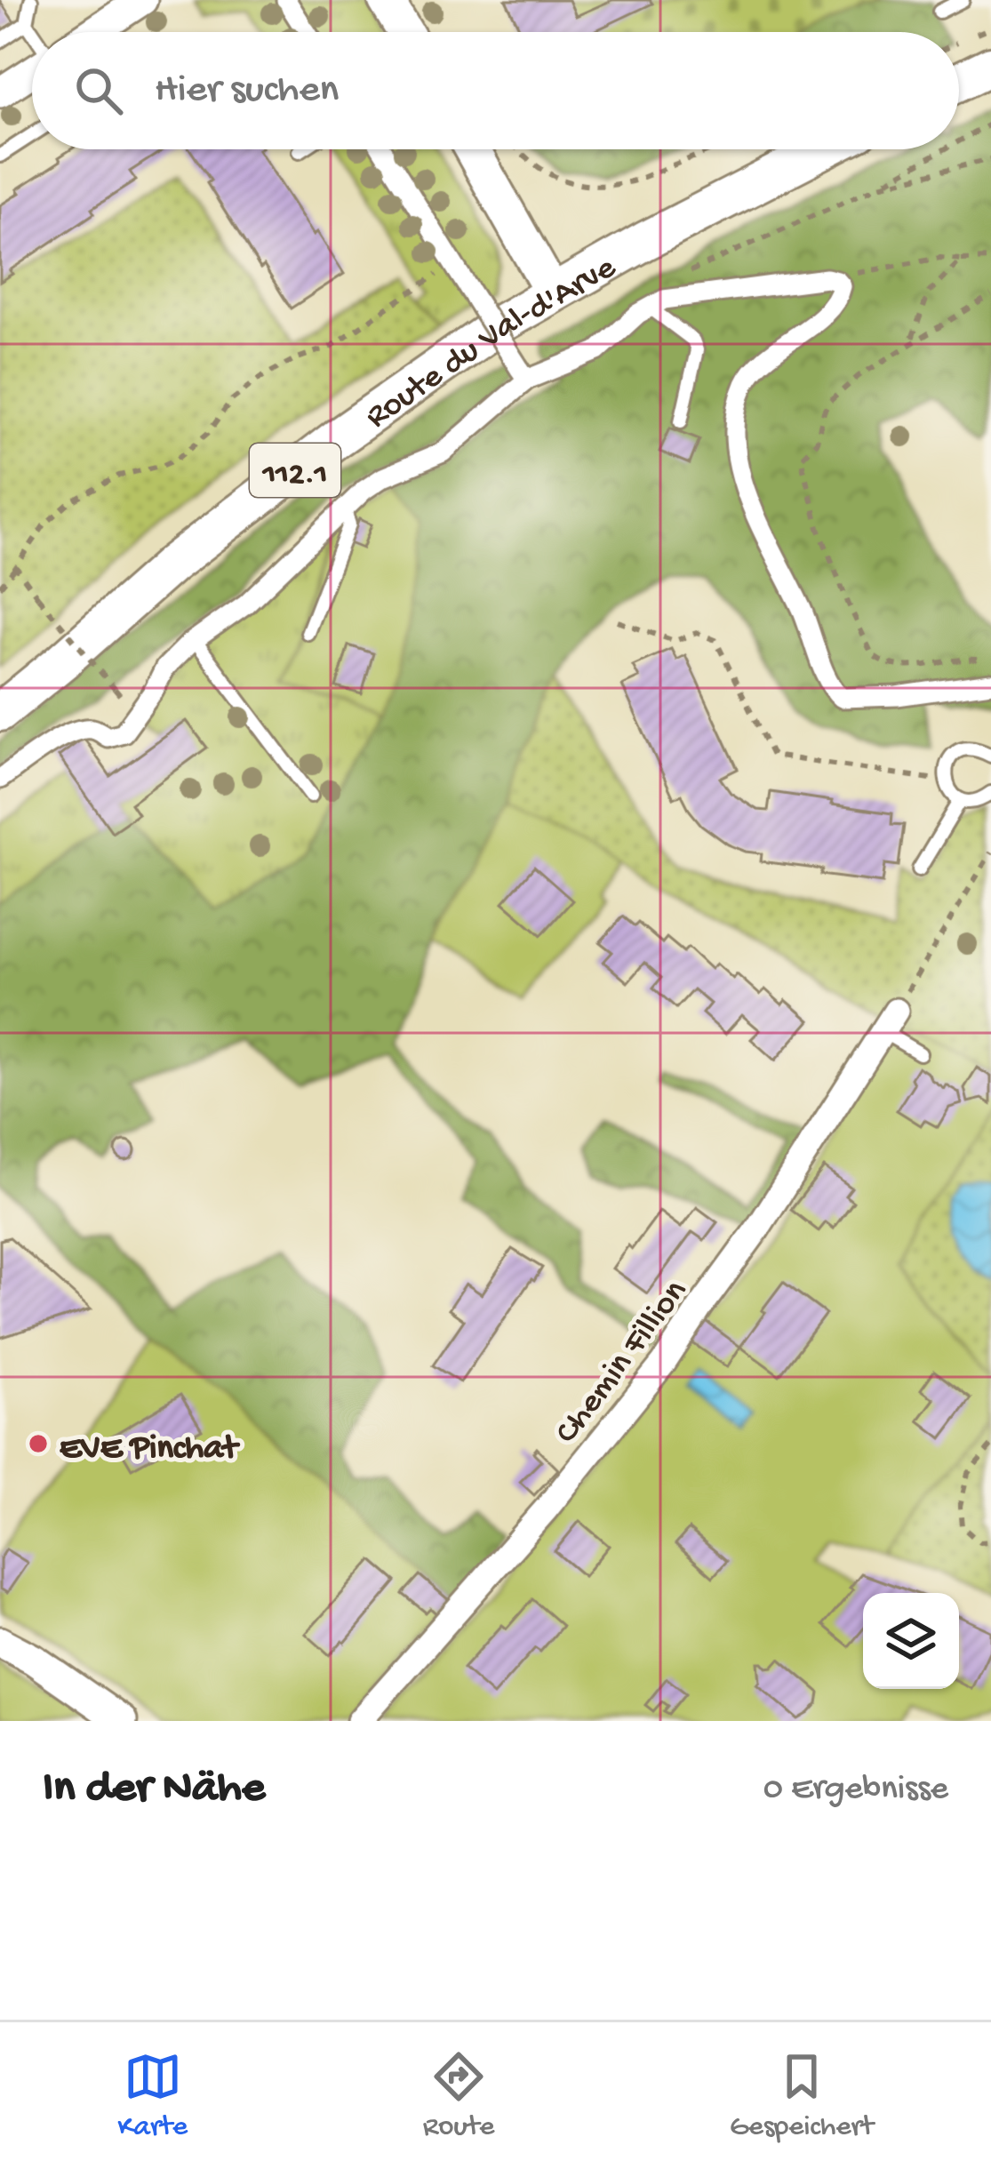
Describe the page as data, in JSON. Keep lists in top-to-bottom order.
{
  "streets": {
    "main road": ["Route du Val-d'Arve", "112.1"],
    "street": ["Chemin Fillion"]
  },
  "places": ["EVE Pinchat"],
  "page": {
    "search": "Hier suchen",
    "heading": ["In der Nähe", "0 Ergebnisse"],
    "nav": ["Karte", "Route", "Gespeichert"]
  }
}
